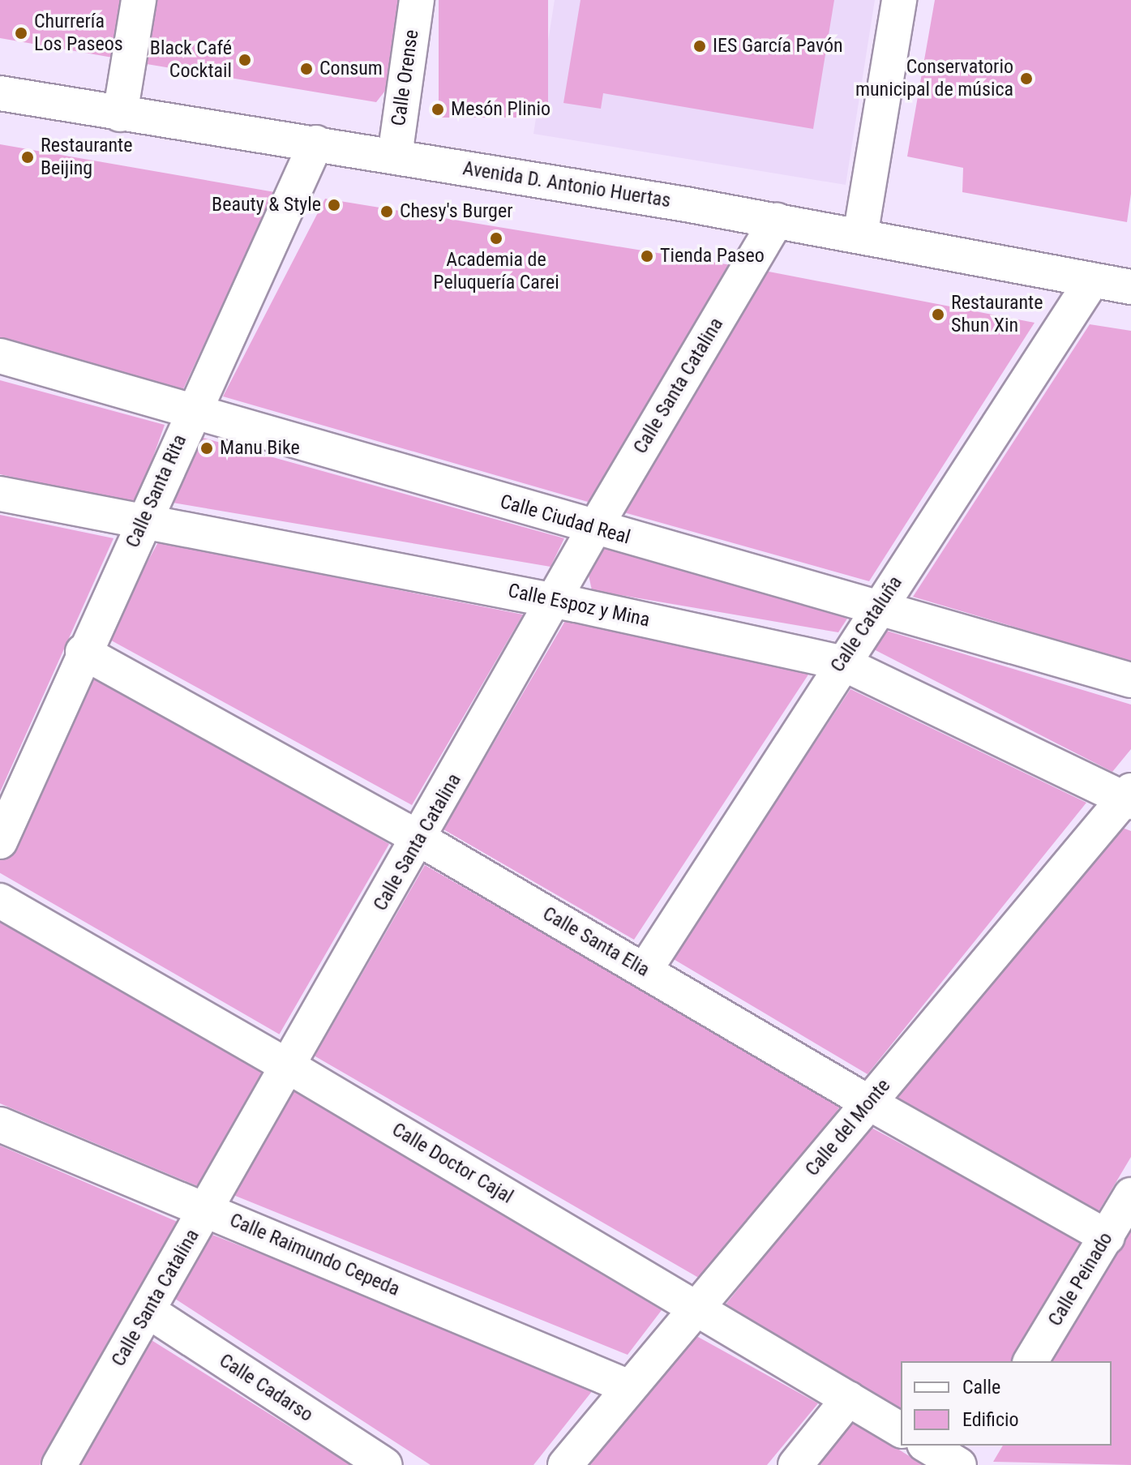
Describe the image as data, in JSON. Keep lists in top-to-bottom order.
{
  "streets": {
    "street": [
      "Calle Orense",
      "Avenida D. Antonio Huertas",
      "Calle Santa Catalina",
      "Calle Santa Rita",
      "Calle Ciudad Real",
      "Calle Espoz y Mina",
      "Calle Cataluña",
      "Calle Santa Elia",
      "Calle del Monte",
      "Calle Doctor Cajal",
      "Calle Raimundo Cepeda",
      "Calle Peinado",
      "Calle Cadarso"
    ]
  },
  "crossings": [
    ["Calle Orense", "Avenida D. Antonio Huertas"],
    ["Avenida D. Antonio Huertas", "Calle Santa Catalina"],
    ["Avenida D. Antonio Huertas", "Calle Santa Rita"],
    ["Avenida D. Antonio Huertas", "Calle Cataluña"],
    ["Calle Santa Catalina", "Calle Ciudad Real"],
    ["Calle Santa Catalina", "Calle Espoz y Mina"],
    ["Calle Santa Catalina", "Calle Santa Elia"],
    ["Calle Santa Catalina", "Calle Doctor Cajal"],
    ["Calle Santa Catalina", "Calle Raimundo Cepeda"],
    ["Calle Santa Catalina", "Calle Cadarso"],
    ["Calle Santa Rita", "Calle Ciudad Real"],
    ["Calle Santa Rita", "Calle Espoz y Mina"],
    ["Calle Santa Rita", "Calle Santa Elia"],
    ["Calle Ciudad Real", "Calle Cataluña"],
    ["Calle Espoz y Mina", "Calle Cataluña"],
    ["Calle Espoz y Mina", "Calle del Monte"],
    ["Calle Cataluña", "Calle Santa Elia"],
    ["Calle Santa Elia", "Calle del Monte"],
    ["Calle Santa Elia", "Calle Peinado"],
    ["Calle del Monte", "Calle Doctor Cajal"],
    ["Calle del Monte", "Calle Raimundo Cepeda"]
  ],
  "places": [
    "Churrería Los Paseos",
    "IES García Pavón",
    "Black Café Cocktail",
    "Consum",
    "Conservatorio municipal de música",
    "Mesón Plinio",
    "Restaurante Beijing",
    "Beauty & Style",
    "Chesy's Burger",
    "Academia de Peluquería Carei",
    "Tienda Paseo",
    "Restaurante Shun Xin",
    "Manu Bike"
  ],
  "legend": ["Calle", "Edificio"]
}
